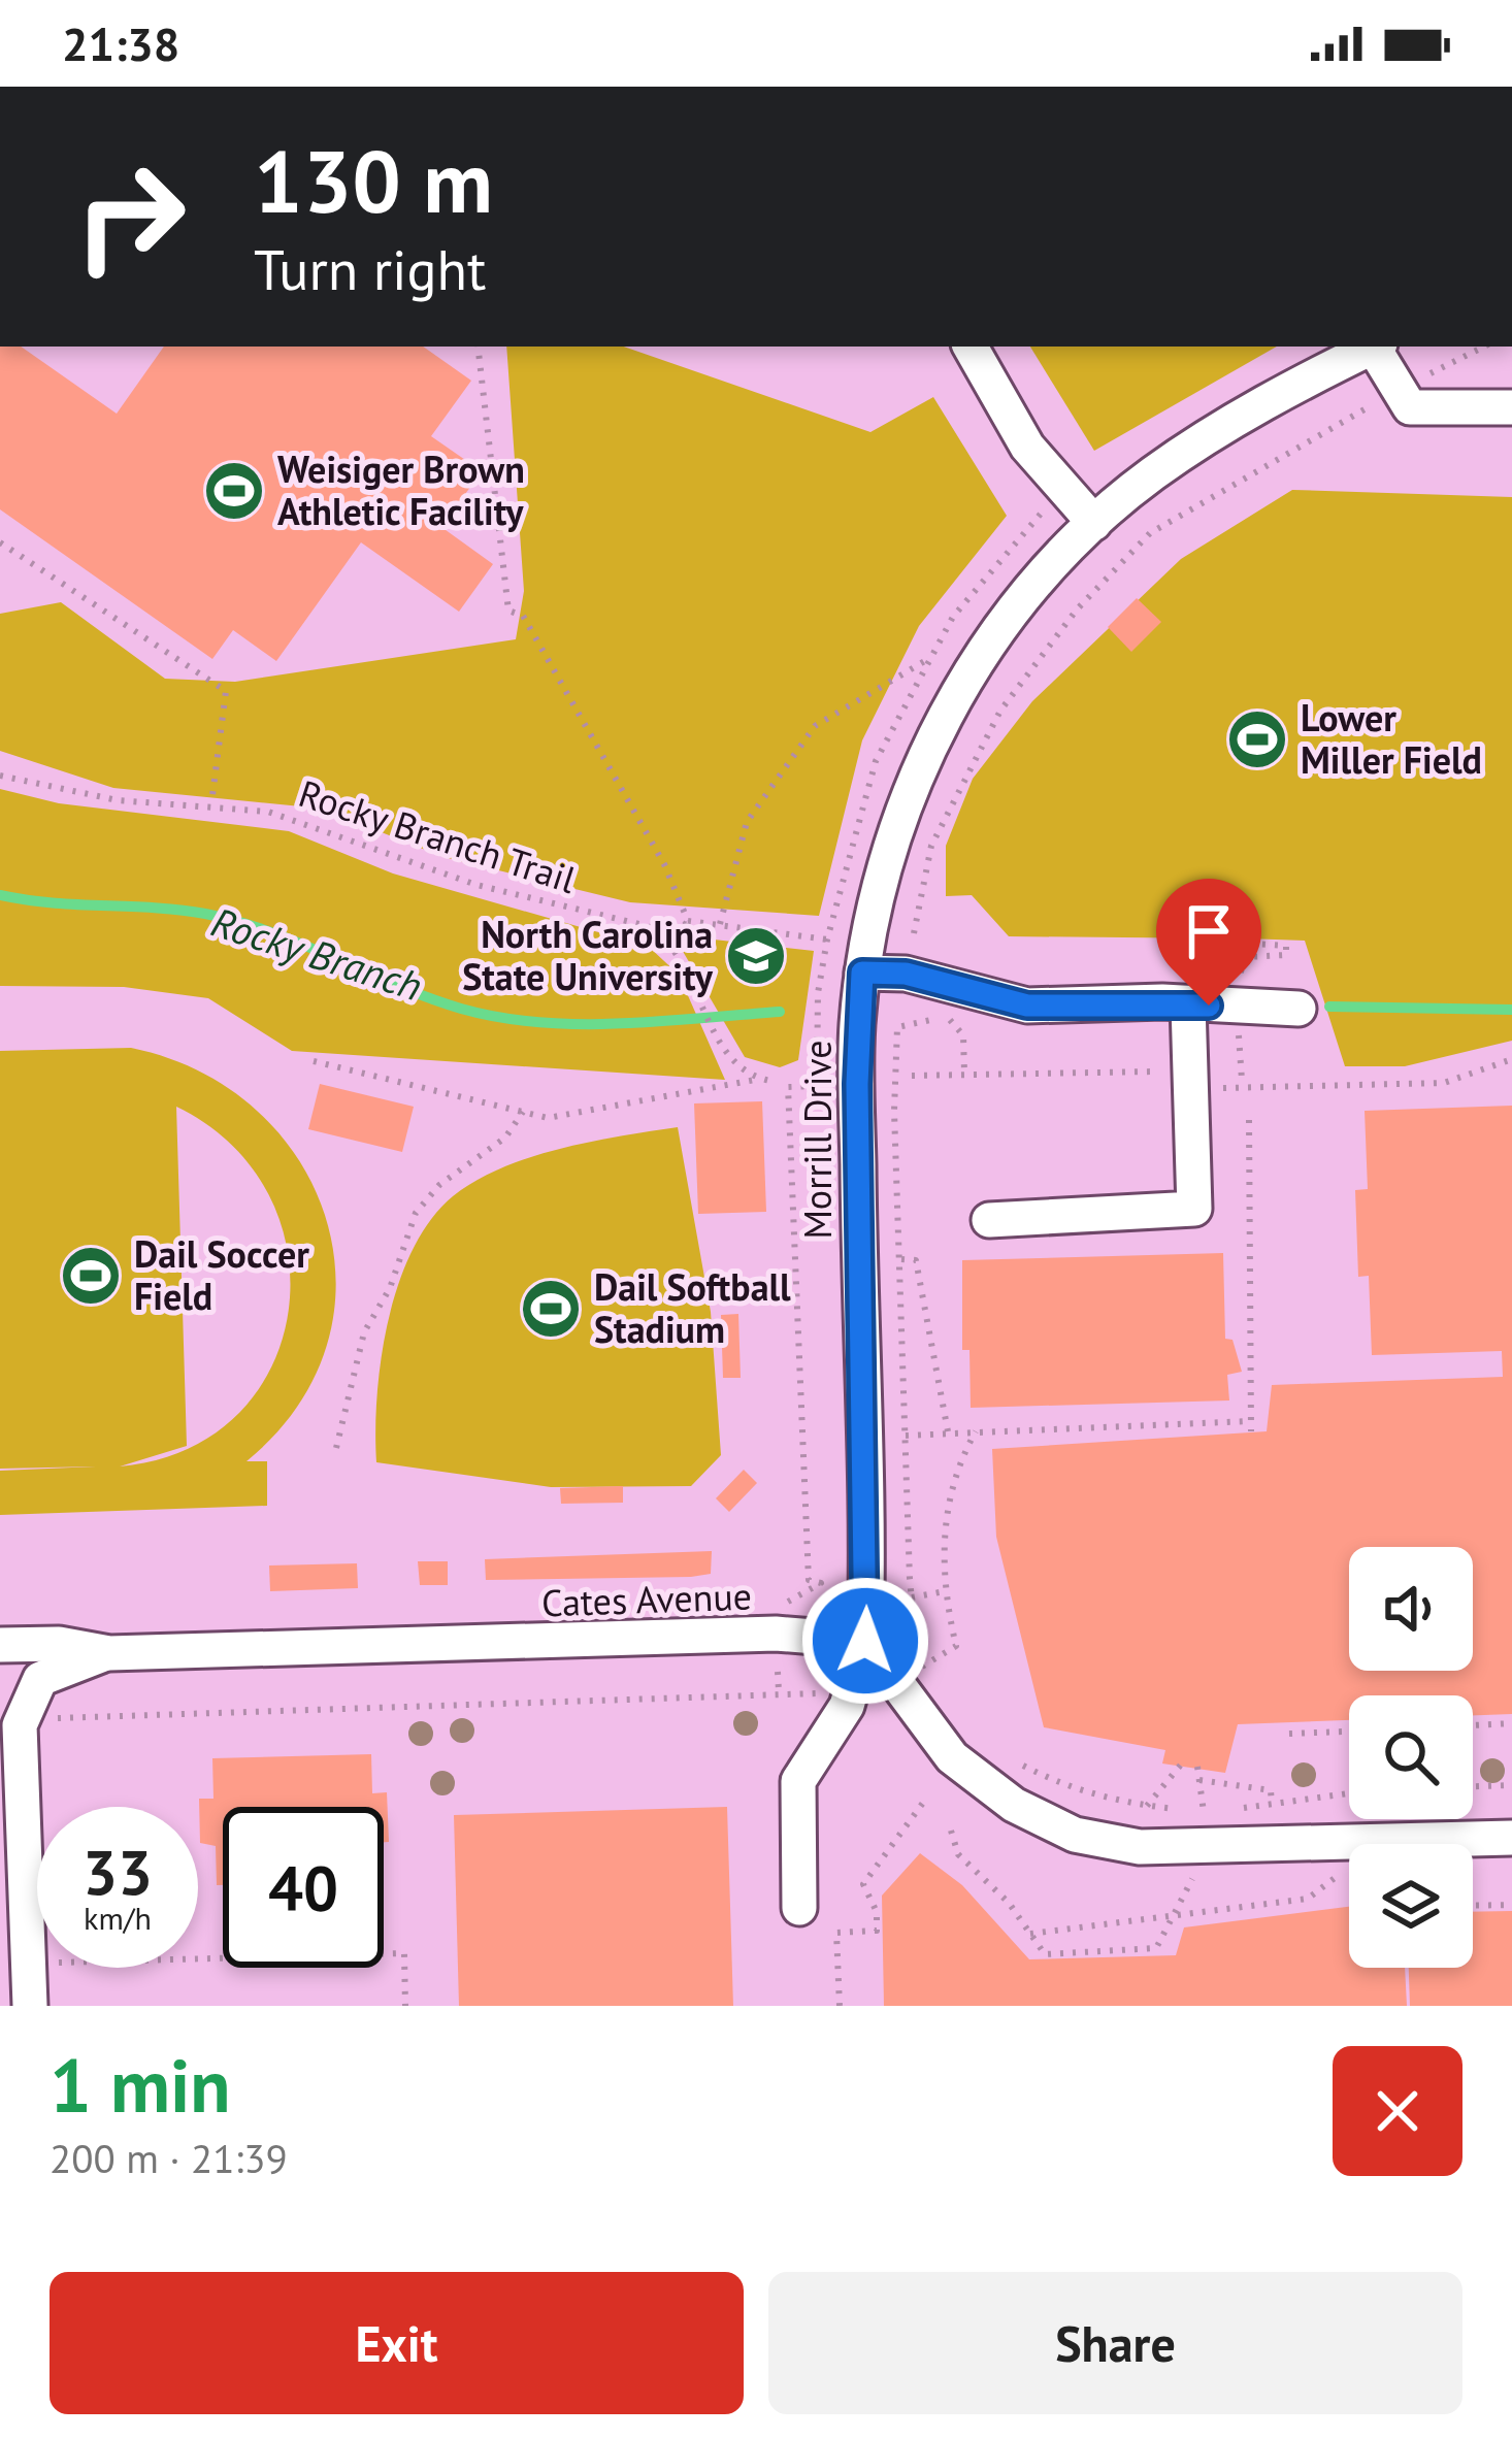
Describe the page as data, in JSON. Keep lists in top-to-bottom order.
{
  "streets": {
    "street": ["Morrill Drive", "Cates Avenue"],
    "path": ["Rocky Branch Trail"]
  },
  "crossings": [
    ["Morrill Drive", "Cates Avenue"]
  ],
  "water": ["Rocky Branch"],
  "places": {
    "sports": [
      "Weisiger Brown Athletic Facility",
      "Lower Miller Field",
      "Dail Soccer Field",
      "Dail Softball Stadium"
    ],
    "school or university": ["North Carolina State University"]
  },
  "page": {
    "status": "21:38",
    "turn": ["130 m", "Turn right"],
    "speed": "33 km/h",
    "limit": "40",
    "heading": ["1 min", "200 m · 21:39"],
    "buttons": ["Exit", "Share"]
  }
}
